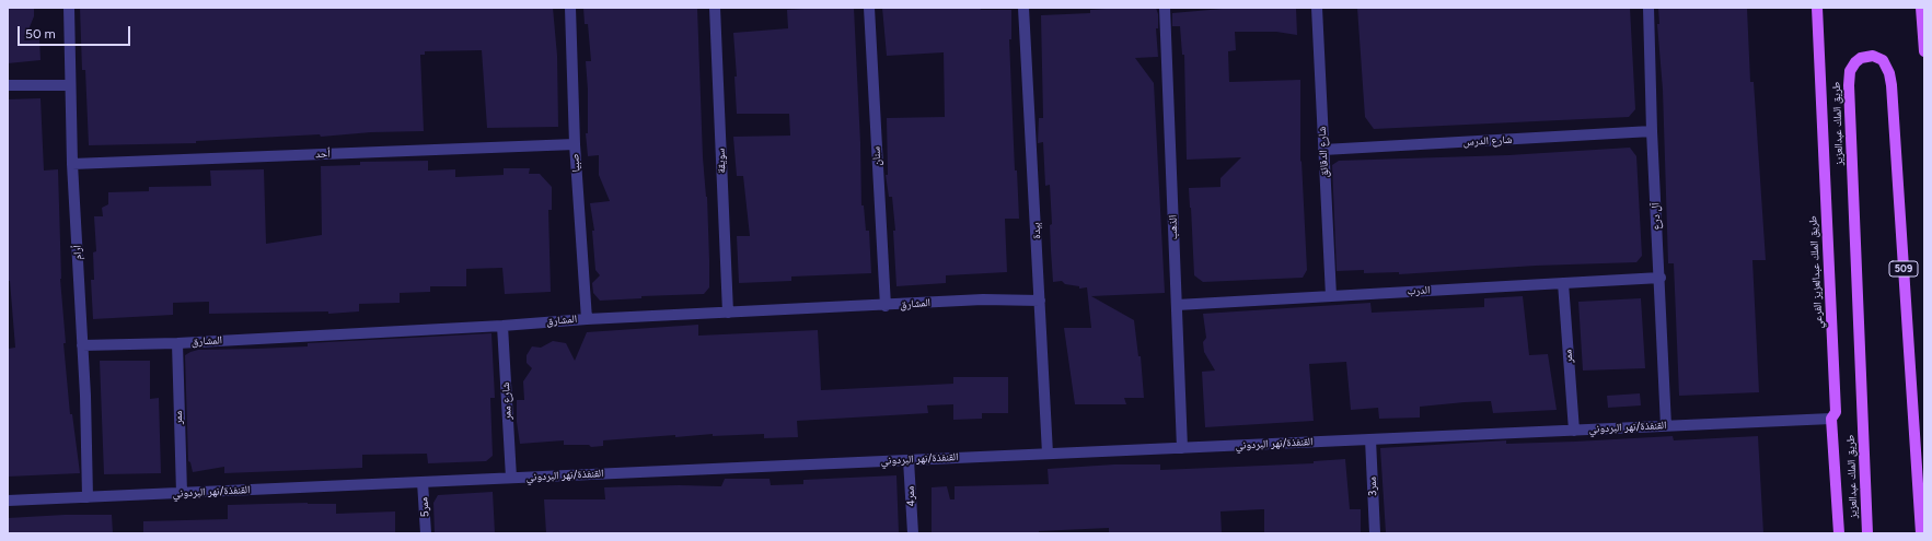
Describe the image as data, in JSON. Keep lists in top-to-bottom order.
{
  "streets": {
    "main road": ["طريق الملك عبدالعزيز", "509", "طريق الملك عبدالعزيز الفرعي"],
    "street": [
      "شارع الدرس",
      "شارع الدقائق",
      "أحد",
      "سنان",
      "سويقة",
      "صبيا",
      "آل درع",
      "الذهب",
      "بيدة",
      "أرام",
      "الدرب",
      "المشارق",
      "ممر",
      "شارع ممر",
      "القنفذة/نهر البردوني",
      "ممر3",
      "ممر4",
      "ممر5"
    ]
  },
  "crossings": [
    ["شارع الدرس", "شارع الدقائق"],
    ["شارع الدرس", "آل درع"],
    ["شارع الدقائق", "الدرب"],
    ["أحد", "صبيا"],
    ["أحد", "أرام"],
    ["سنان", "المشارق"],
    ["سويقة", "المشارق"],
    ["صبيا", "المشارق"],
    ["آل درع", "الدرب"],
    ["آل درع", "القنفذة/نهر البردوني"],
    ["الذهب", "الدرب"],
    ["الذهب", "القنفذة/نهر البردوني"],
    ["بيدة", "المشارق"],
    ["بيدة", "القنفذة/نهر البردوني"],
    ["أرام", "المشارق"],
    ["أرام", "القنفذة/نهر البردوني"],
    ["طريق الملك عبدالعزيز الفرعي", "القنفذة/نهر البردوني"],
    ["الدرب", "ممر"],
    ["المشارق", "ممر"],
    ["المشارق", "شارع ممر"],
    ["ممر", "القنفذة/نهر البردوني"],
    ["شارع ممر", "القنفذة/نهر البردوني"],
    ["القنفذة/نهر البردوني", "ممر3"],
    ["القنفذة/نهر البردوني", "ممر4"],
    ["القنفذة/نهر البردوني", "ممر5"]
  ],
  "scale_bar": "50 m"
}
